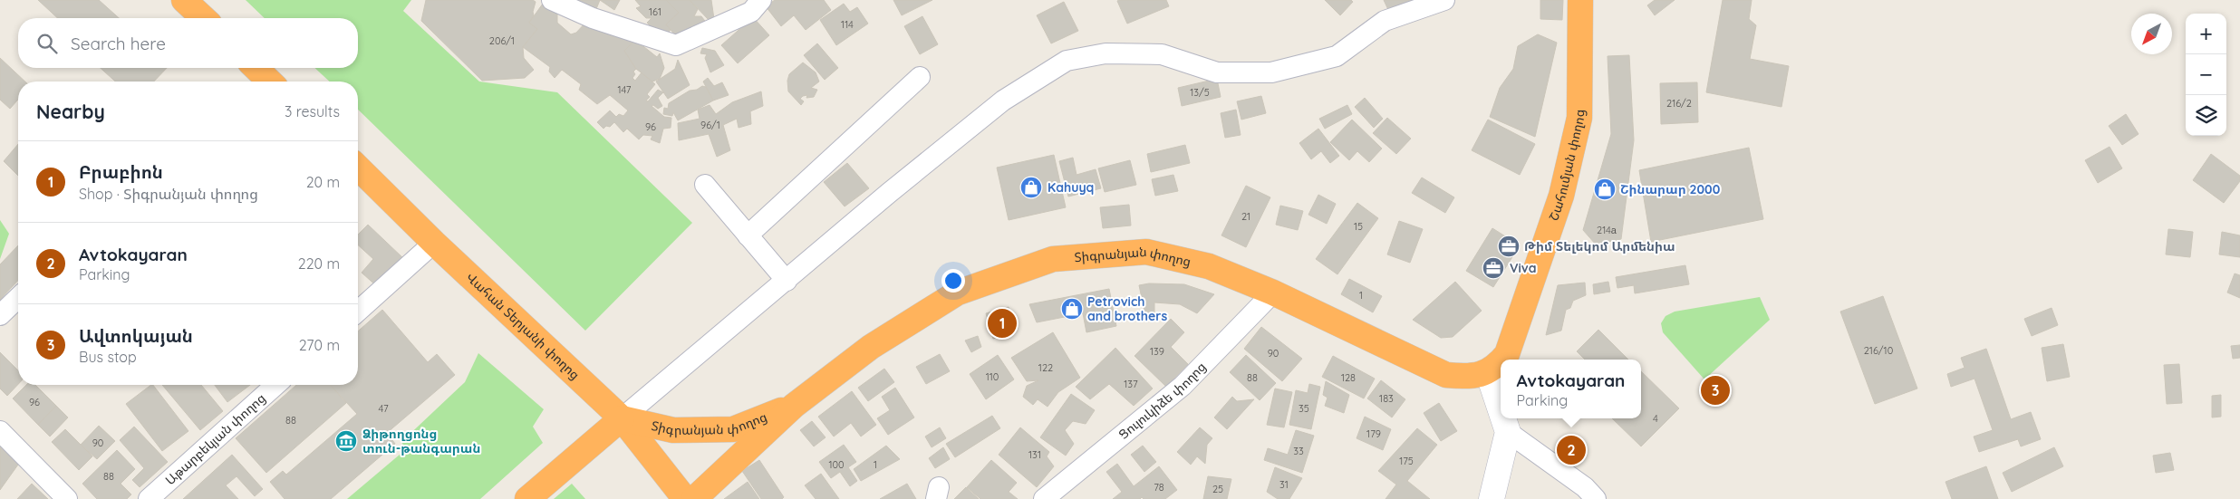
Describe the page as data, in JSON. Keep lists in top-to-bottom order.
{
  "streets": {
    "highway": ["Շահումյան փողոց", "Տիգրանյան փողոց", "Վահան Տերյանի փողոց"],
    "street": ["Ցուլուկիձե փողոց", "Աթարբեկյան փողոց"]
  },
  "crossings": [
    ["Շահումյան փողոց", "Տիգրանյան փողոց"],
    ["Տիգրանյան փողոց", "Վահան Տերյանի փողոց"],
    ["Տիգրանյան փողոց", "Ցուլուկիձե փողոց"]
  ],
  "places": {
    "shop": ["Kahuyq", "Շինարար 2000", "Petrovich and brothers"],
    "office": ["Թիմ Տելեկոմ Արմենիա", "Viva"],
    "museum": ["Ձիթողցոնց տուն-թանգարան"]
  },
  "house_numbers": [
    "161",
    "114",
    "206/1",
    "147",
    "13/5",
    "216/2",
    "96/1",
    "96",
    "21",
    "15",
    "214а",
    "1",
    "216/10",
    "139",
    "90",
    "122",
    "110",
    "88",
    "128",
    "137",
    "183",
    "96",
    "47",
    "35",
    "4",
    "88",
    "179",
    "90",
    "33",
    "131",
    "175",
    "100",
    "1",
    "88",
    "31",
    "78",
    "25"
  ],
  "north": "bottom left",
  "page": {
    "map_buttons": ["+", "−"],
    "search": "Search here",
    "heading": ["Nearby", "3 results"],
    "list": [
      {
        "mark": "1",
        "name": "Բրաբիոն",
        "note": "Shop · Տիգրանյան փողոց",
        "value": "20 m"
      },
      {
        "mark": "2",
        "name": "Avtokayaran",
        "note": "Parking",
        "value": "220 m"
      },
      {
        "mark": "3",
        "name": "Ավտոկայան",
        "note": "Bus stop",
        "value": "270 m"
      }
    ],
    "pins": ["1", "3", "2"],
    "popup": ["Avtokayaran", "Parking"]
  }
}
